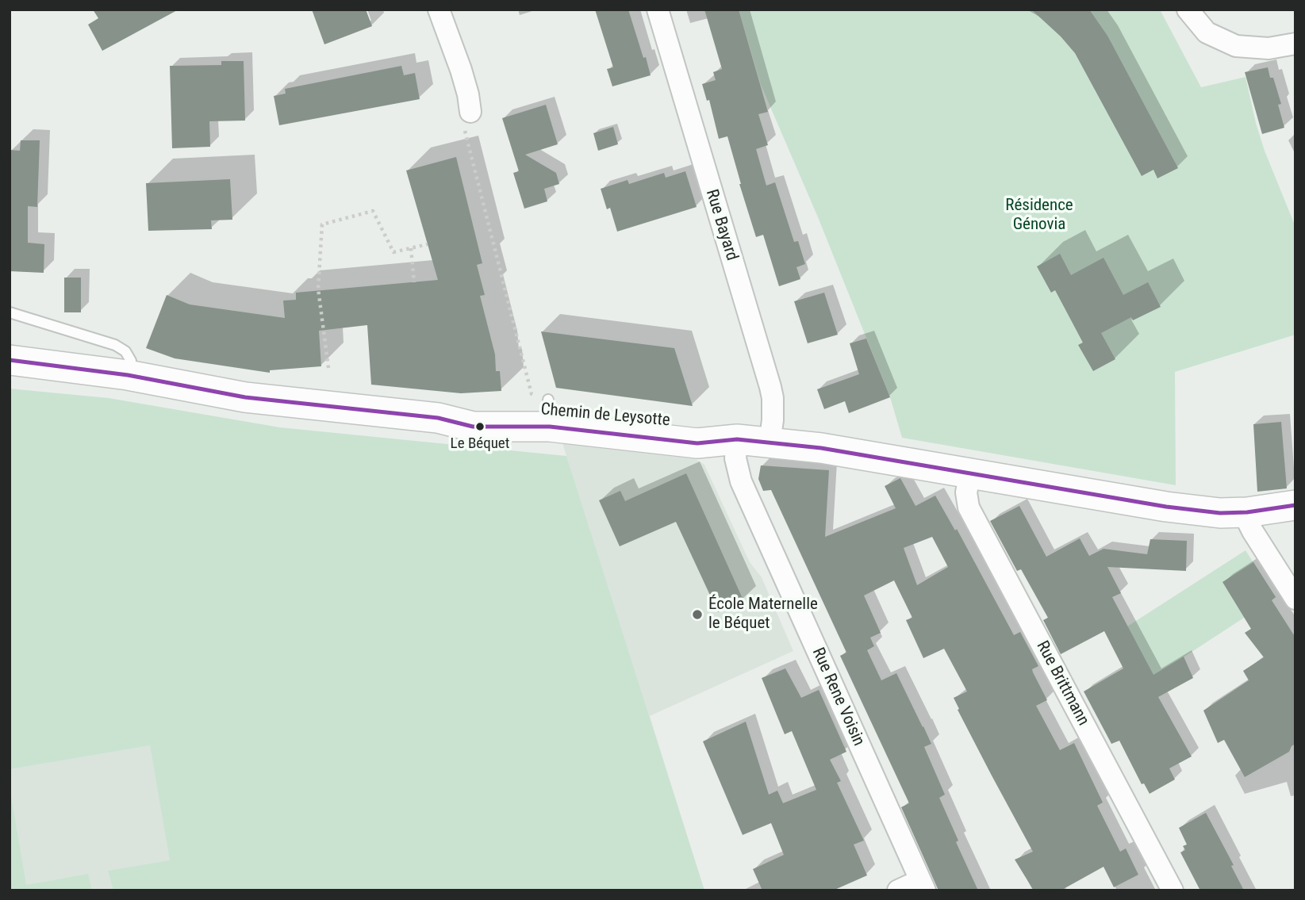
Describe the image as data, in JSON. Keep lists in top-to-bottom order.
{
  "streets": {
    "street": [
      "Rue Bayard",
      "Chemin de Leysotte",
      "Rue Brittmann",
      "Rue Rene Voisin"
    ]
  },
  "crossings": [
    ["Rue Bayard", "Chemin de Leysotte"],
    ["Chemin de Leysotte", "Rue Brittmann"],
    ["Chemin de Leysotte", "Rue Rene Voisin"]
  ],
  "parks": ["Résidence Génovia"],
  "places": ["Le Béquet", "École Maternelle le Béquet"]
}
